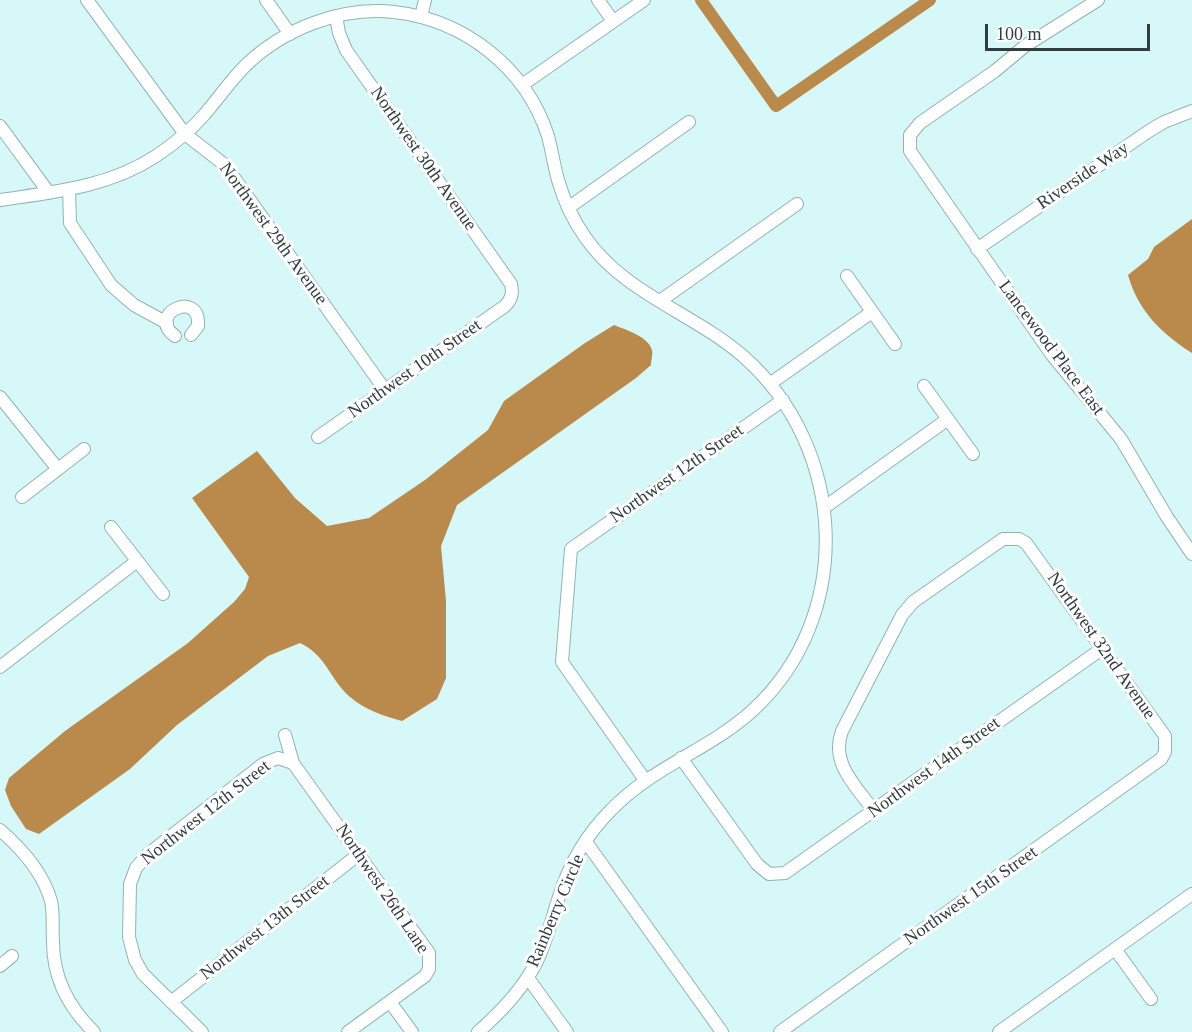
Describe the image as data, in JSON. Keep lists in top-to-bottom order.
{
  "streets": {
    "street": [
      "Northwest 30th Avenue",
      "Riverside Way",
      "Northwest 29th Avenue",
      "Lancewood Place East",
      "Northwest 10th Street",
      "Northwest 12th Street",
      "Northwest 32nd Avenue",
      "Northwest 14th Street",
      "Northwest 26th Lane",
      "Northwest 15th Street",
      "Rainberry Circle",
      "Northwest 13th Street"
    ]
  },
  "crossings": [
    ["Northwest 30th Avenue", "Northwest 10th Street"],
    ["Northwest 30th Avenue", "Rainberry Circle"],
    ["Riverside Way", "Lancewood Place East"],
    ["Northwest 29th Avenue", "Northwest 10th Street"],
    ["Northwest 29th Avenue", "Rainberry Circle"],
    ["Northwest 12th Street", "Northwest 26th Lane"],
    ["Northwest 12th Street", "Rainberry Circle"],
    ["Northwest 12th Street", "Northwest 13th Street"],
    ["Northwest 32nd Avenue", "Northwest 14th Street"],
    ["Northwest 32nd Avenue", "Northwest 15th Street"],
    ["Northwest 14th Street", "Rainberry Circle"],
    ["Northwest 26th Lane", "Northwest 13th Street"]
  ],
  "scale_bar": "100 m"
}
